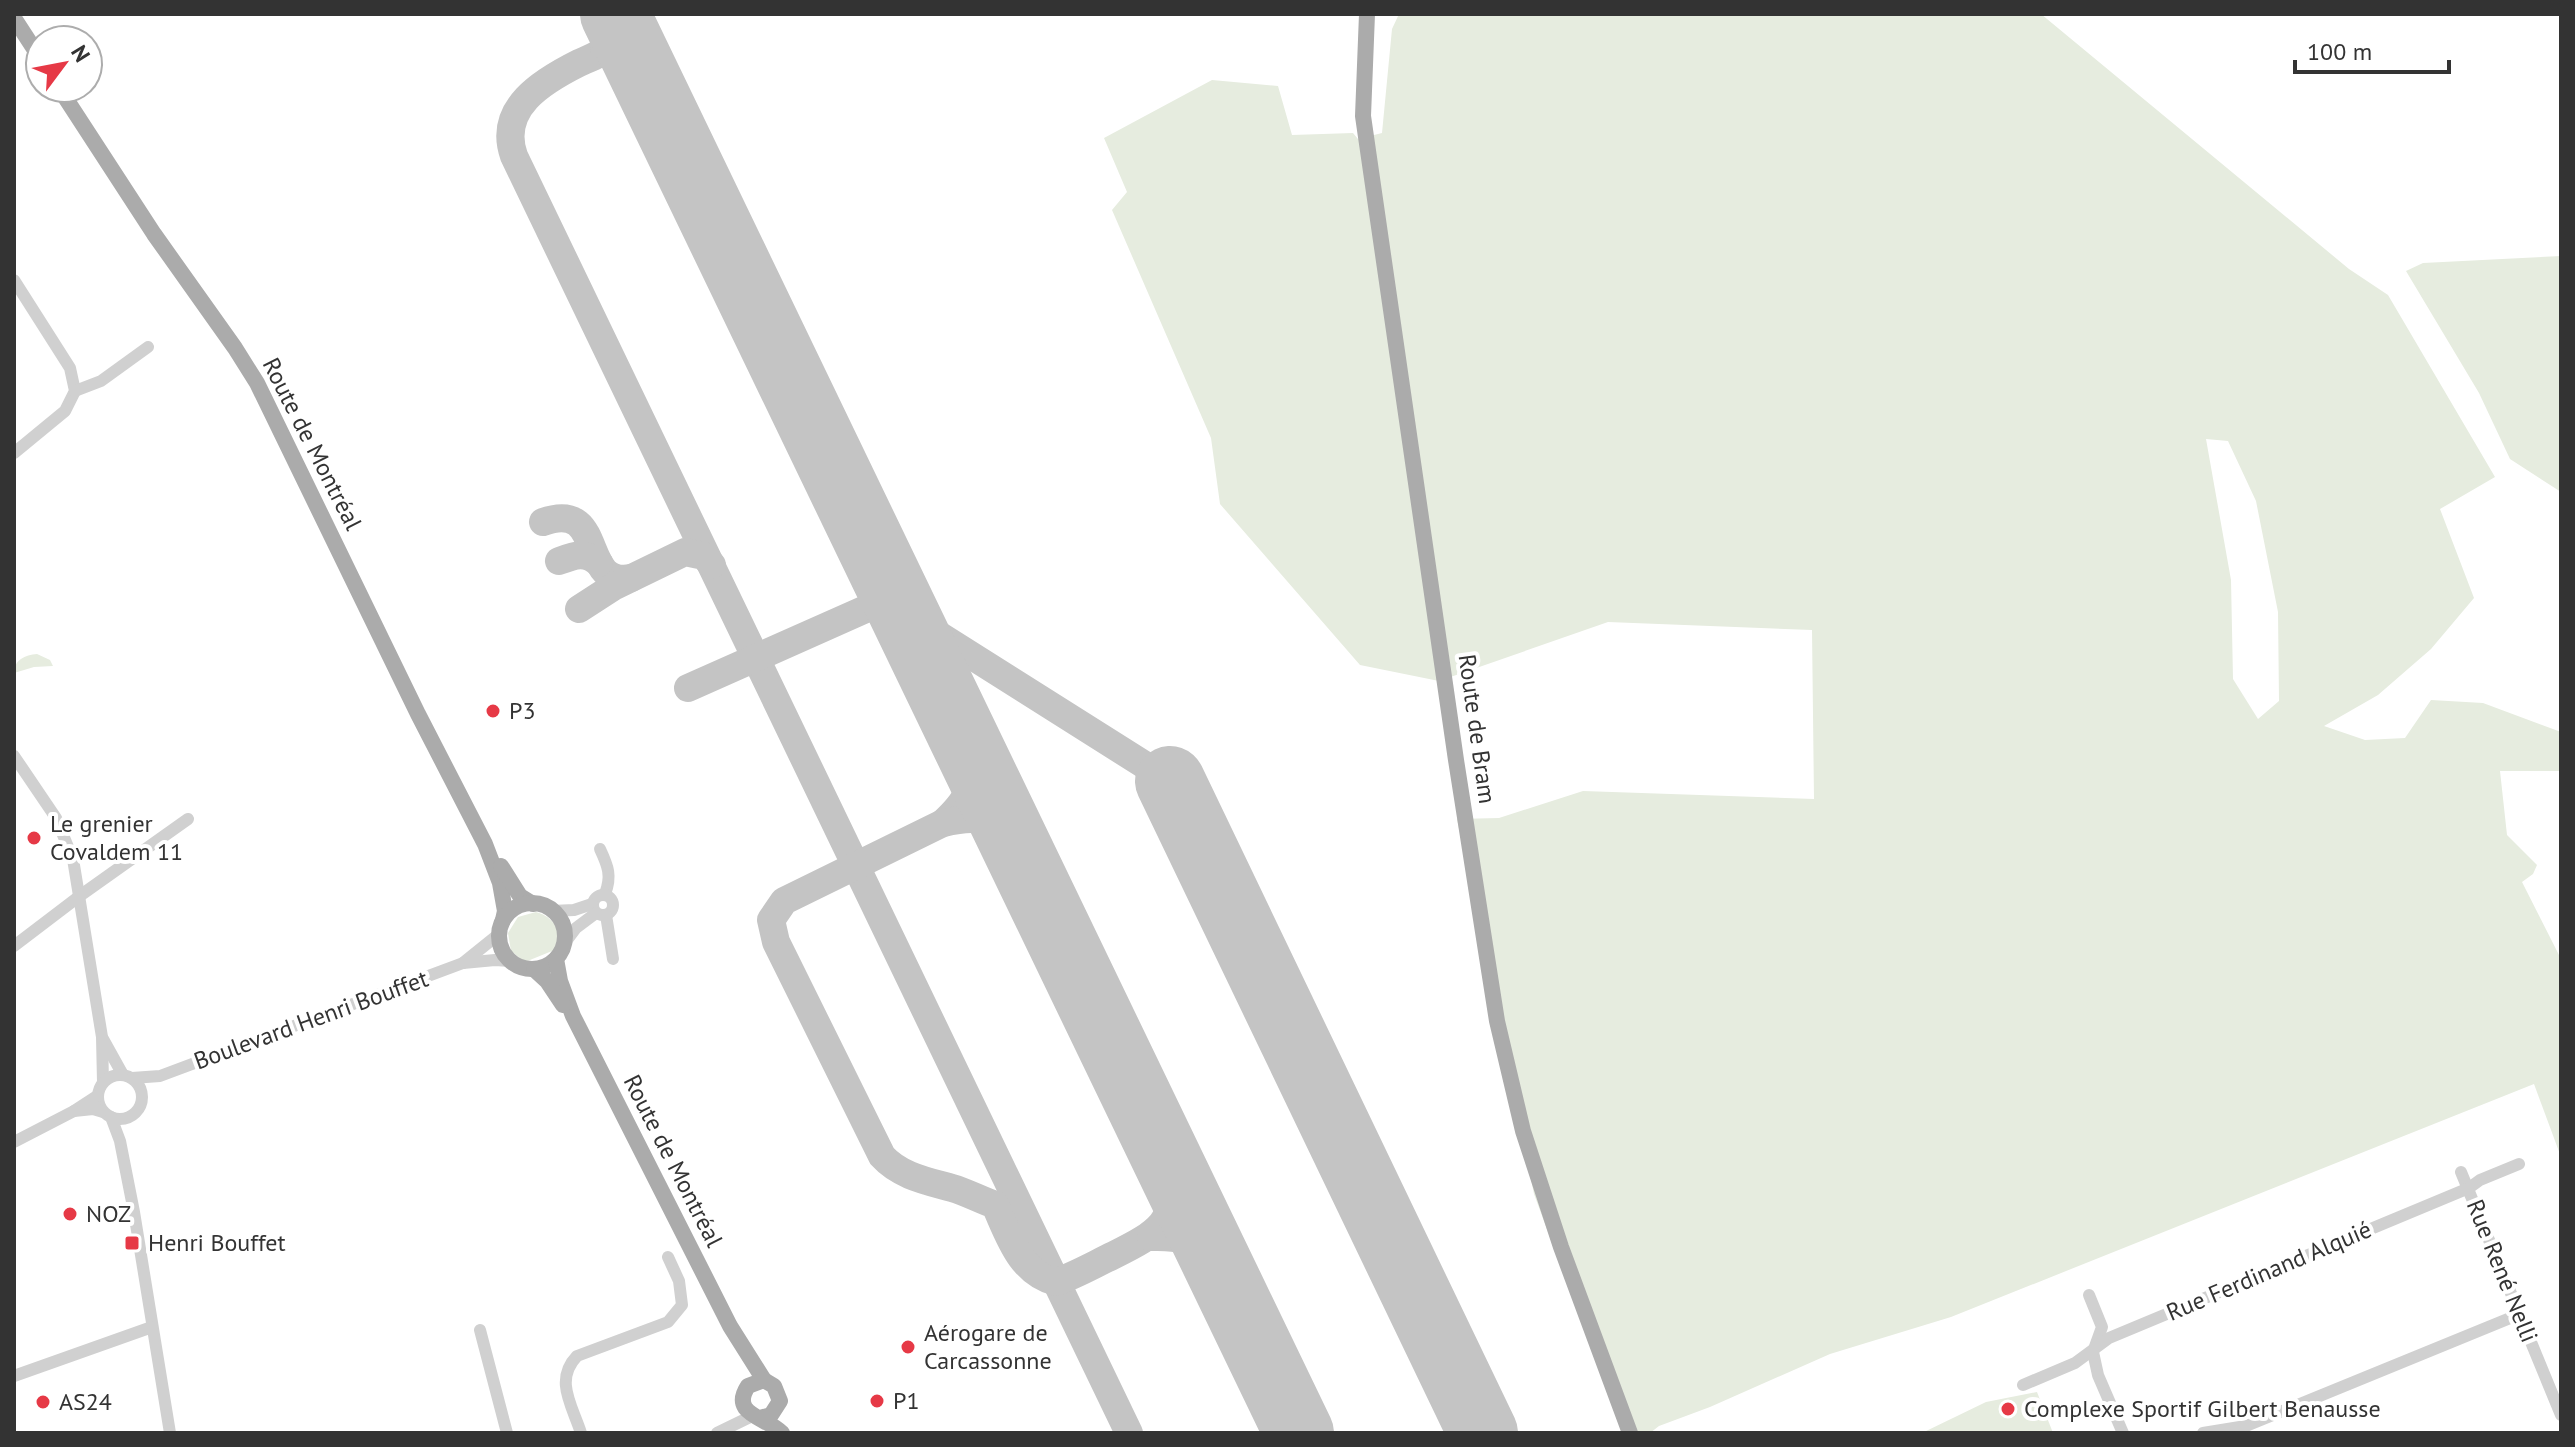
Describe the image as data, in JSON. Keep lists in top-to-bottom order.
{
  "streets": {
    "main road": ["Route de Montréal", "Route de Bram"],
    "street": ["Boulevard Henri Bouffet", "Rue Ferdinand Alquié", "Rue René Nelli"]
  },
  "crossings": [
    ["Route de Montréal", "Boulevard Henri Bouffet"],
    ["Rue Ferdinand Alquié", "Rue René Nelli"]
  ],
  "places": {
    "other": [
      "P3",
      "Le grenier Covaldem 11",
      "NOZ",
      "Aérogare de Carcassonne",
      "P1",
      "AS24",
      "Complexe Sportif Gilbert Benausse"
    ],
    "transit": ["Henri Bouffet"]
  },
  "scale_bar": "100 m",
  "north": "top right"
}
